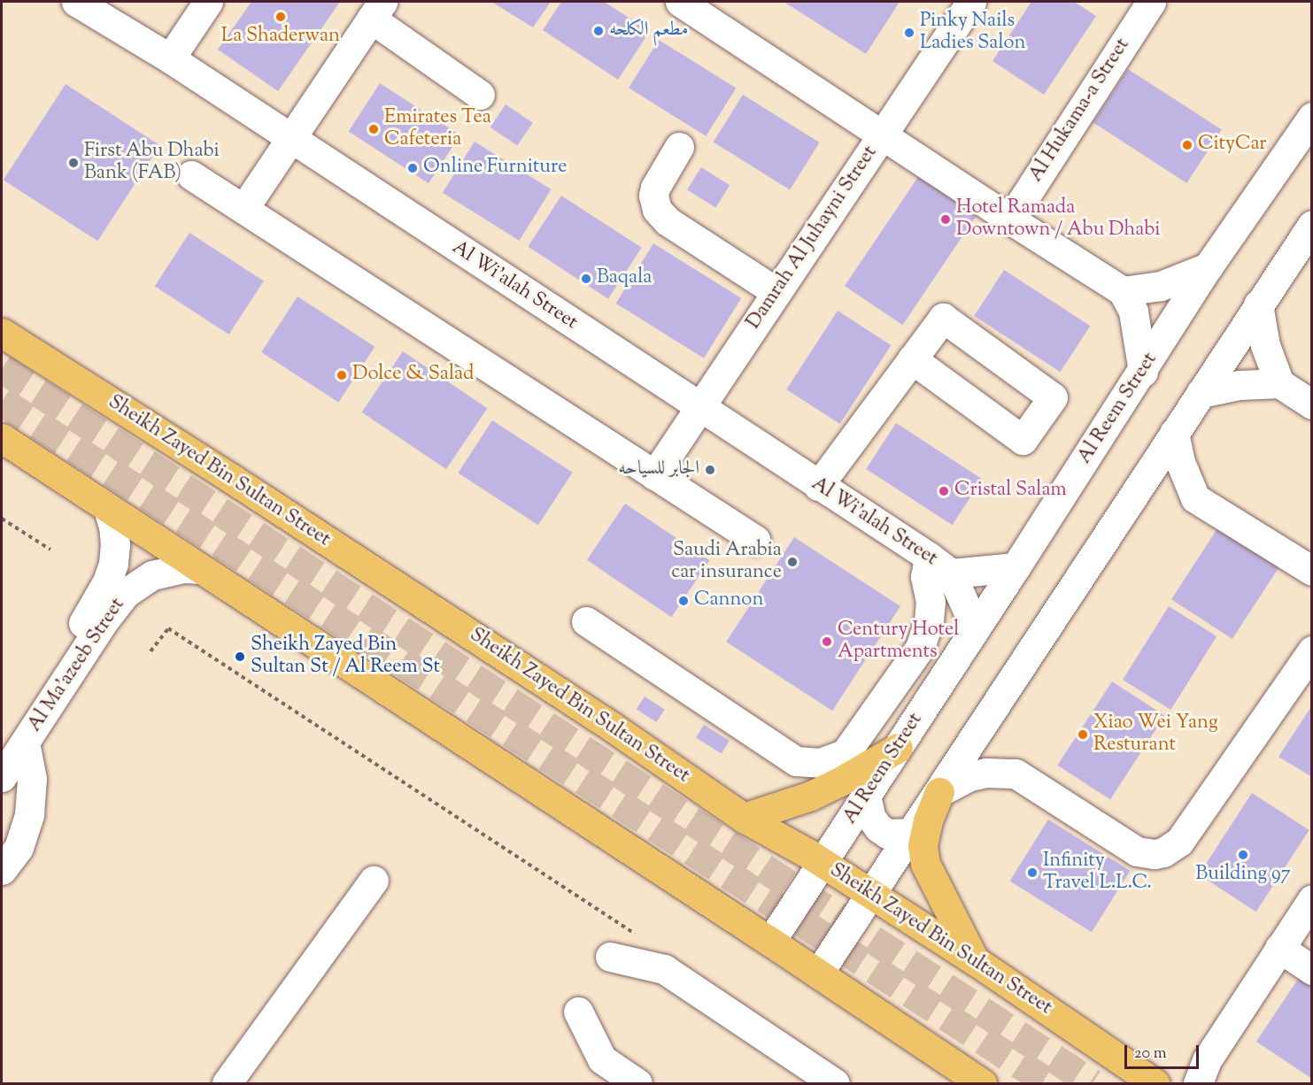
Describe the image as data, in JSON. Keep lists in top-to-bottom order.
{
  "streets": {
    "main road": ["Sheikh Zayed Bin Sultan Street"],
    "street": [
      "Al Hukama-a Street",
      "Damrah Al Juhayni Street",
      "Al Wi'alah Street",
      "Al Reem Street",
      "Al Ma'azeeb Street"
    ]
  },
  "crossings": [
    ["Damrah Al Juhayni Street", "Al Wi'alah Street"],
    ["Al Wi'alah Street", "Al Reem Street"],
    ["Al Reem Street", "Sheikh Zayed Bin Sultan Street"]
  ],
  "places": [
    "La Shaderwan",
    "مطعم الكلحه",
    "Pinky Nails Ladies Salon",
    "Emirates Tea Cafeteria",
    "CityCar",
    "First Abu Dhabi Bank (FAB)",
    "Online Furniture",
    "Hotel Ramada Downtown / Abu Dhabi",
    "Baqala",
    "Dolce & Salad",
    "الجابر للسياحه",
    "Cristal Salam",
    "Saudi Arabia car insurance",
    "Cannon",
    "Century Hotel Apartments",
    "Sheikh Zayed Bin Sultan St / Al Reem St",
    "Xiao Wei Yang Resturant",
    "Building 97",
    "Infinity Travel L.L.C."
  ],
  "scale_bar": "20 m"
}
